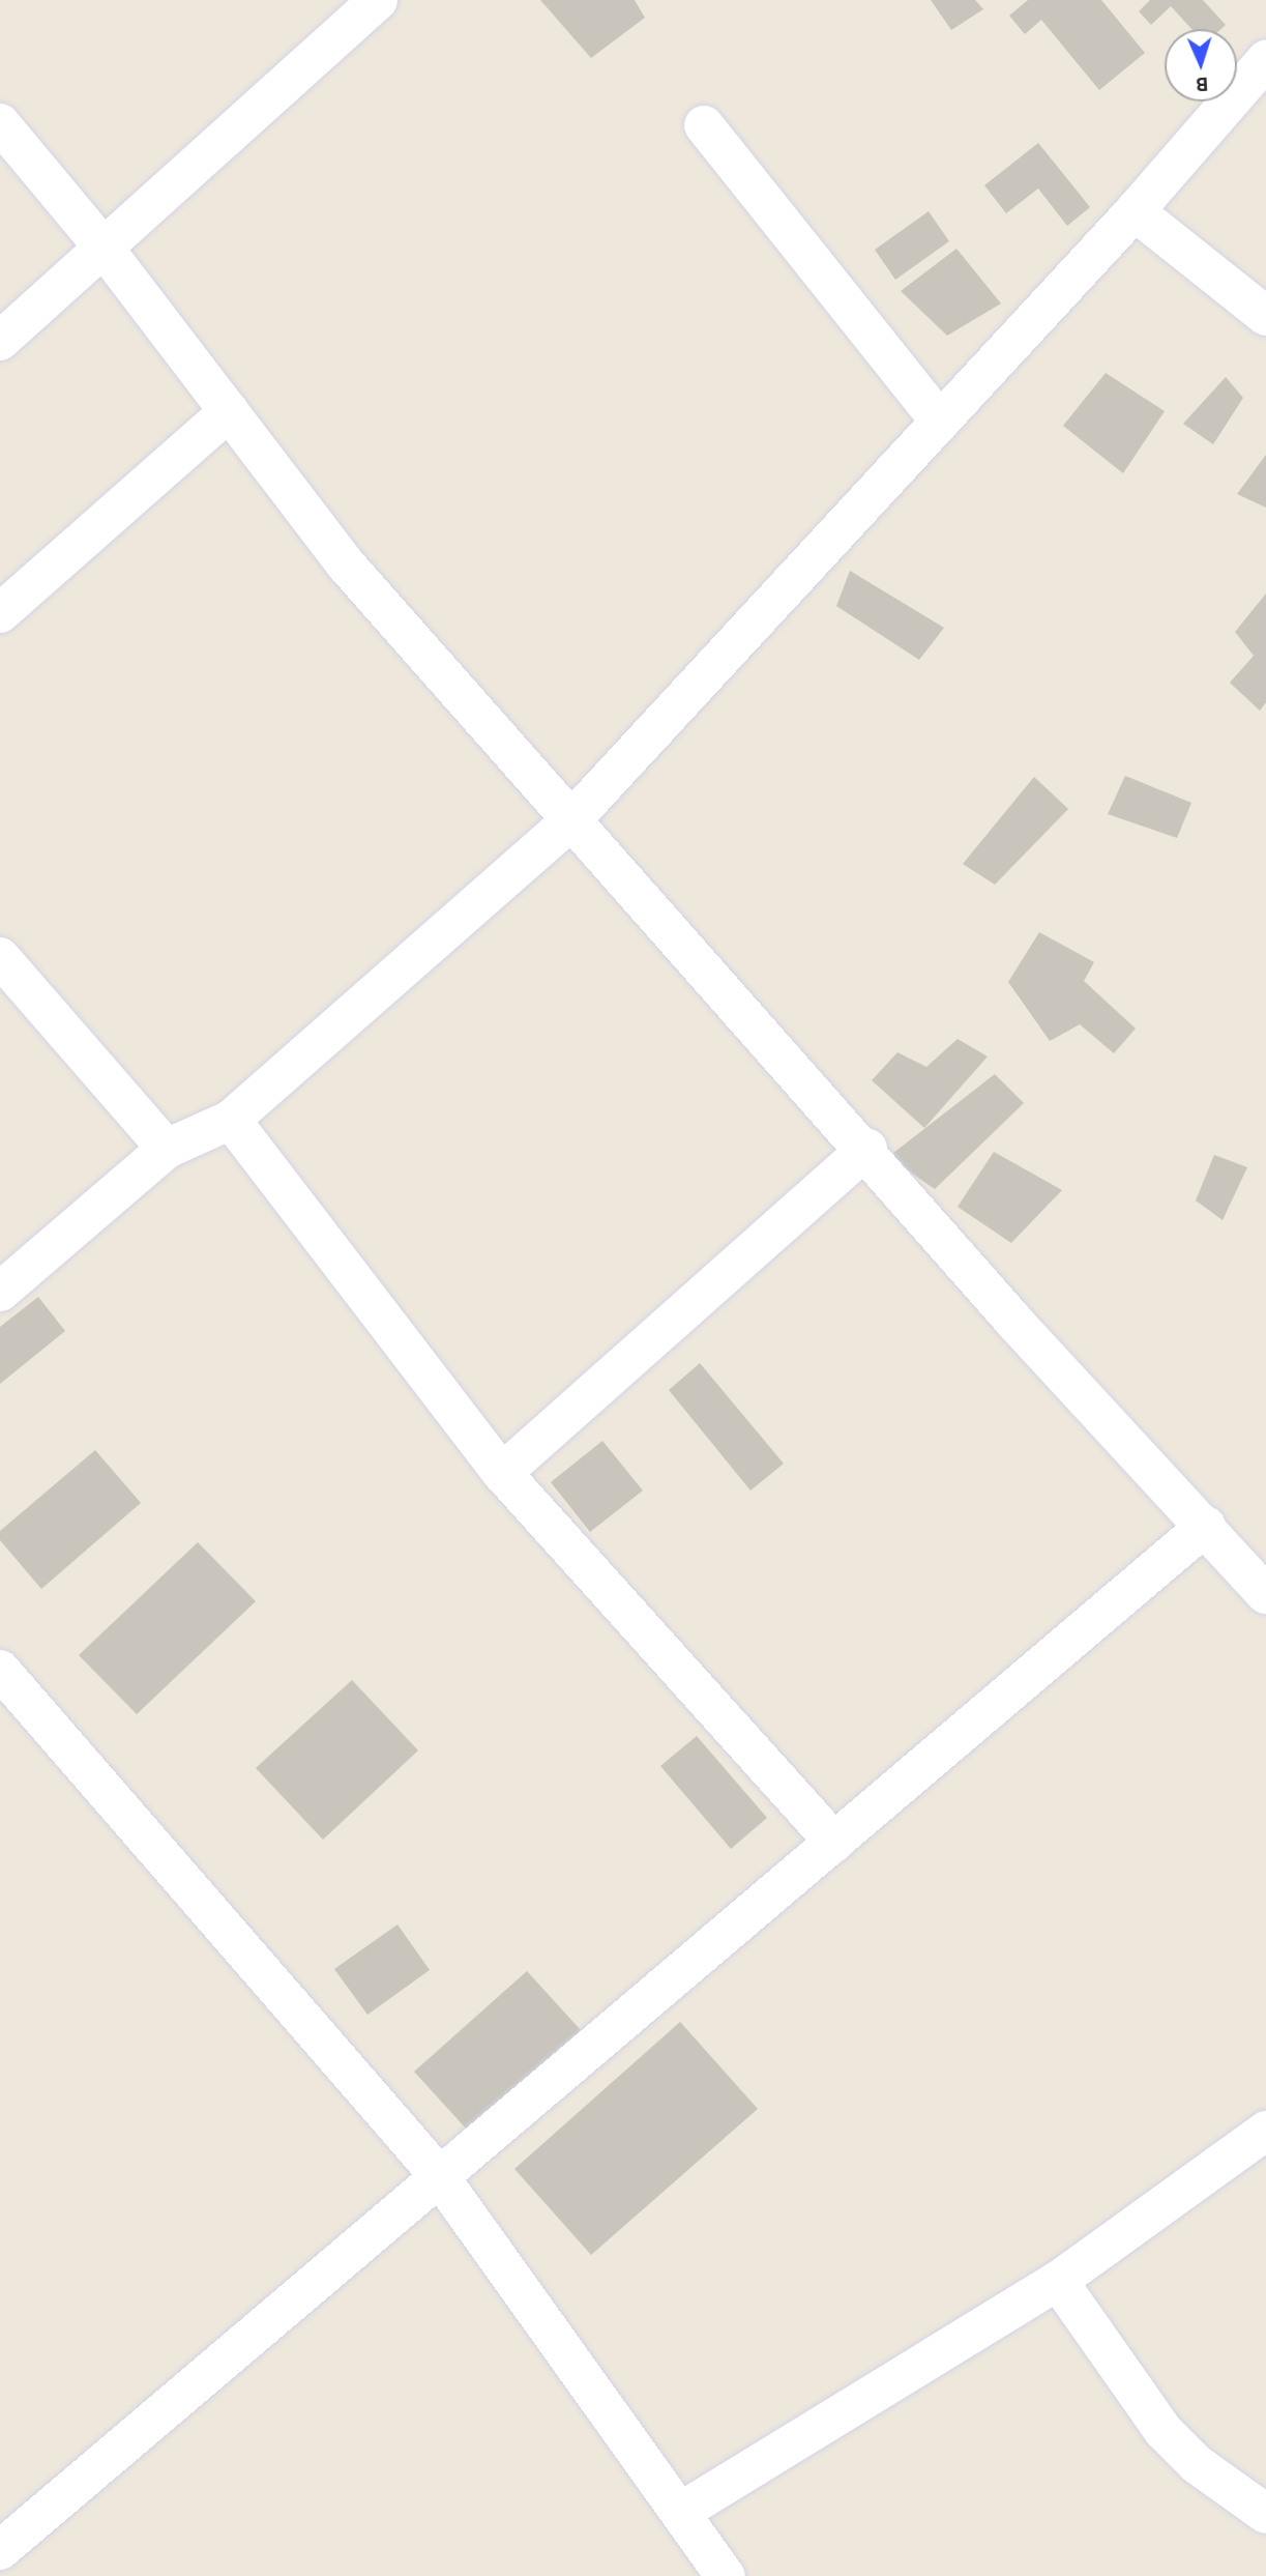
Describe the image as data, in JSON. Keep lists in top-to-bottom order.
{
  "north": "bottom"
}
